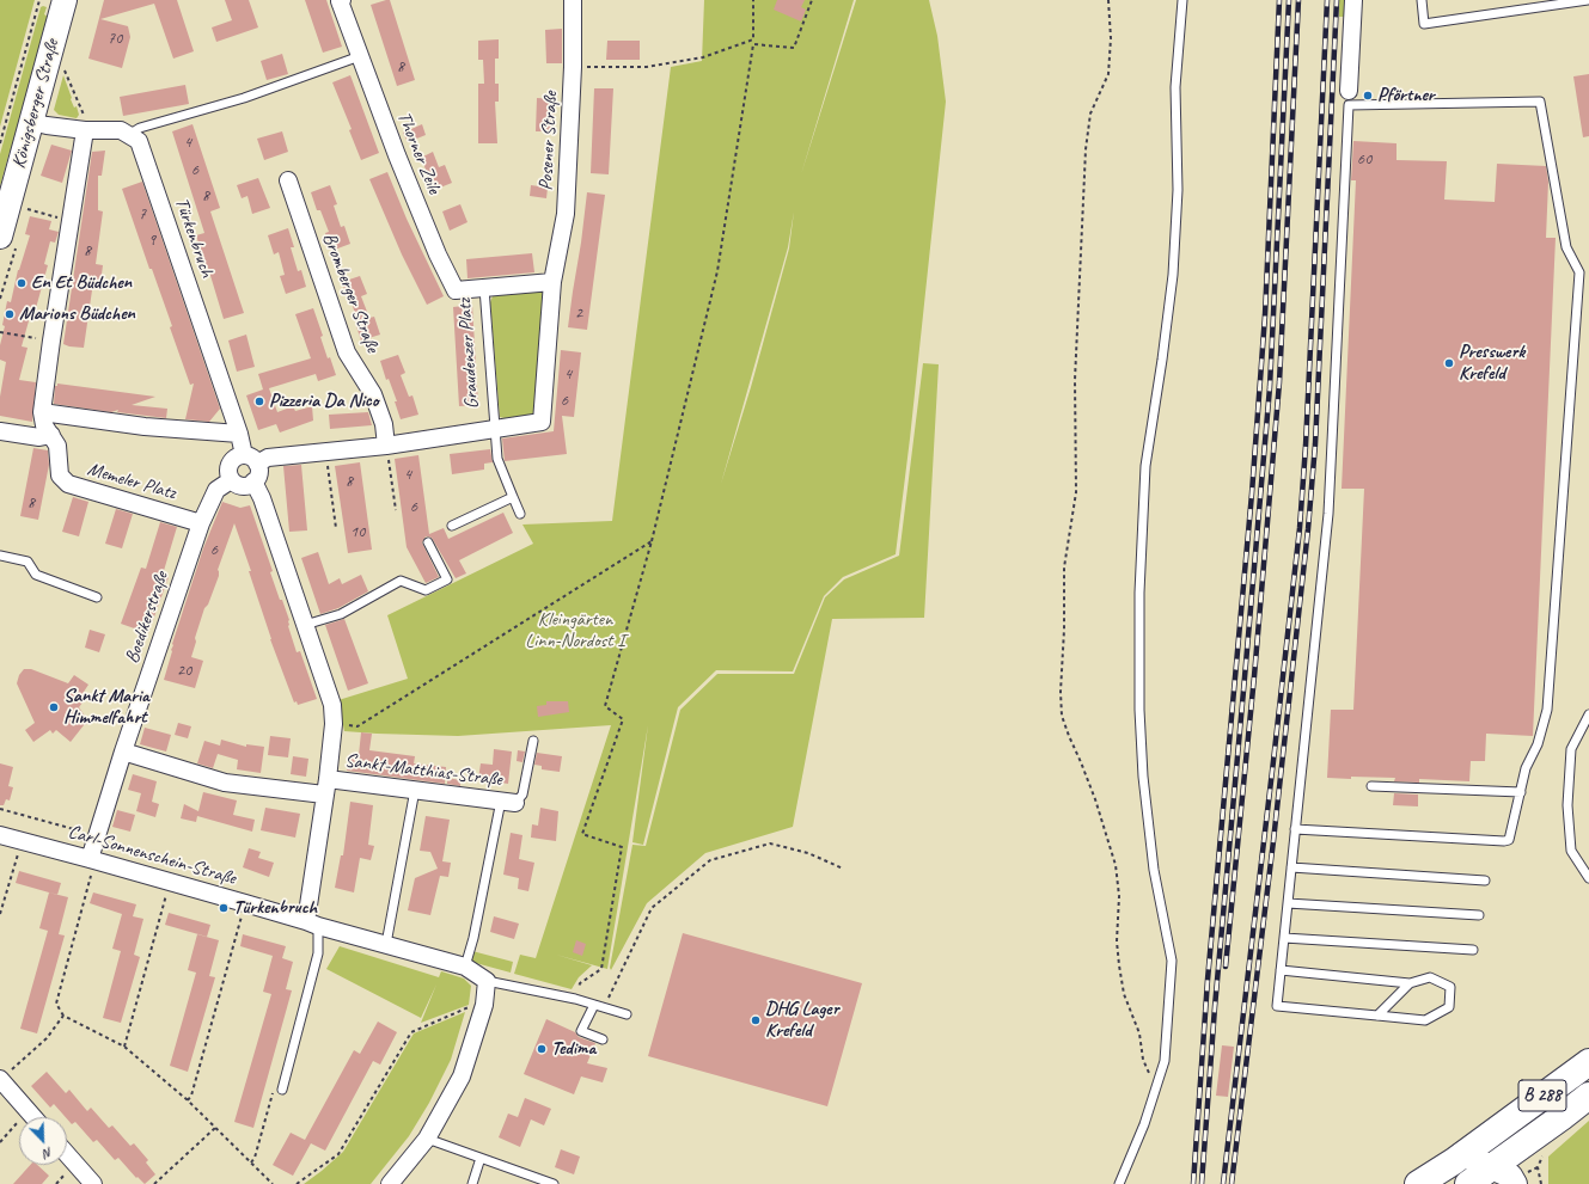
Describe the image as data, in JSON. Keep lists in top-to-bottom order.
{
  "streets": {
    "main road": ["B 288"],
    "street": [
      "Königsberger Straße",
      "Posener Straße",
      "Thorner Zeile",
      "Türkenbruch",
      "Bromberger Straße",
      "Graudenzer Platz",
      "Memeler Platz",
      "Boedikerstraße",
      "Sankt-Matthias-Straße",
      "Carl-Sonnenschein-Straße"
    ]
  },
  "crossings": [
    ["Posener Straße", "Graudenzer Platz"],
    ["Thorner Zeile", "Graudenzer Platz"],
    ["Türkenbruch", "Boedikerstraße"],
    ["Memeler Platz", "Boedikerstraße"],
    ["Boedikerstraße", "Sankt-Matthias-Straße"],
    ["Boedikerstraße", "Carl-Sonnenschein-Straße"]
  ],
  "parks": ["Kleingärten Linn-Nordost I"],
  "places": [
    "Pförtner",
    "En Et Büdchen",
    "Marions Büdchen",
    "Presswerk Krefeld",
    "Pizzeria Da Nico",
    "Sankt Maria Himmelfahrt",
    "Türkenbruch",
    "DHG Lager Krefeld",
    "Tedima"
  ],
  "house_numbers": [
    "70",
    "8",
    "4",
    "60",
    "6",
    "8",
    "7",
    "9",
    "8",
    "2",
    "4",
    "6",
    "4",
    "8",
    "8",
    "6",
    "10",
    "6",
    "20"
  ],
  "north": "bottom right"
}
